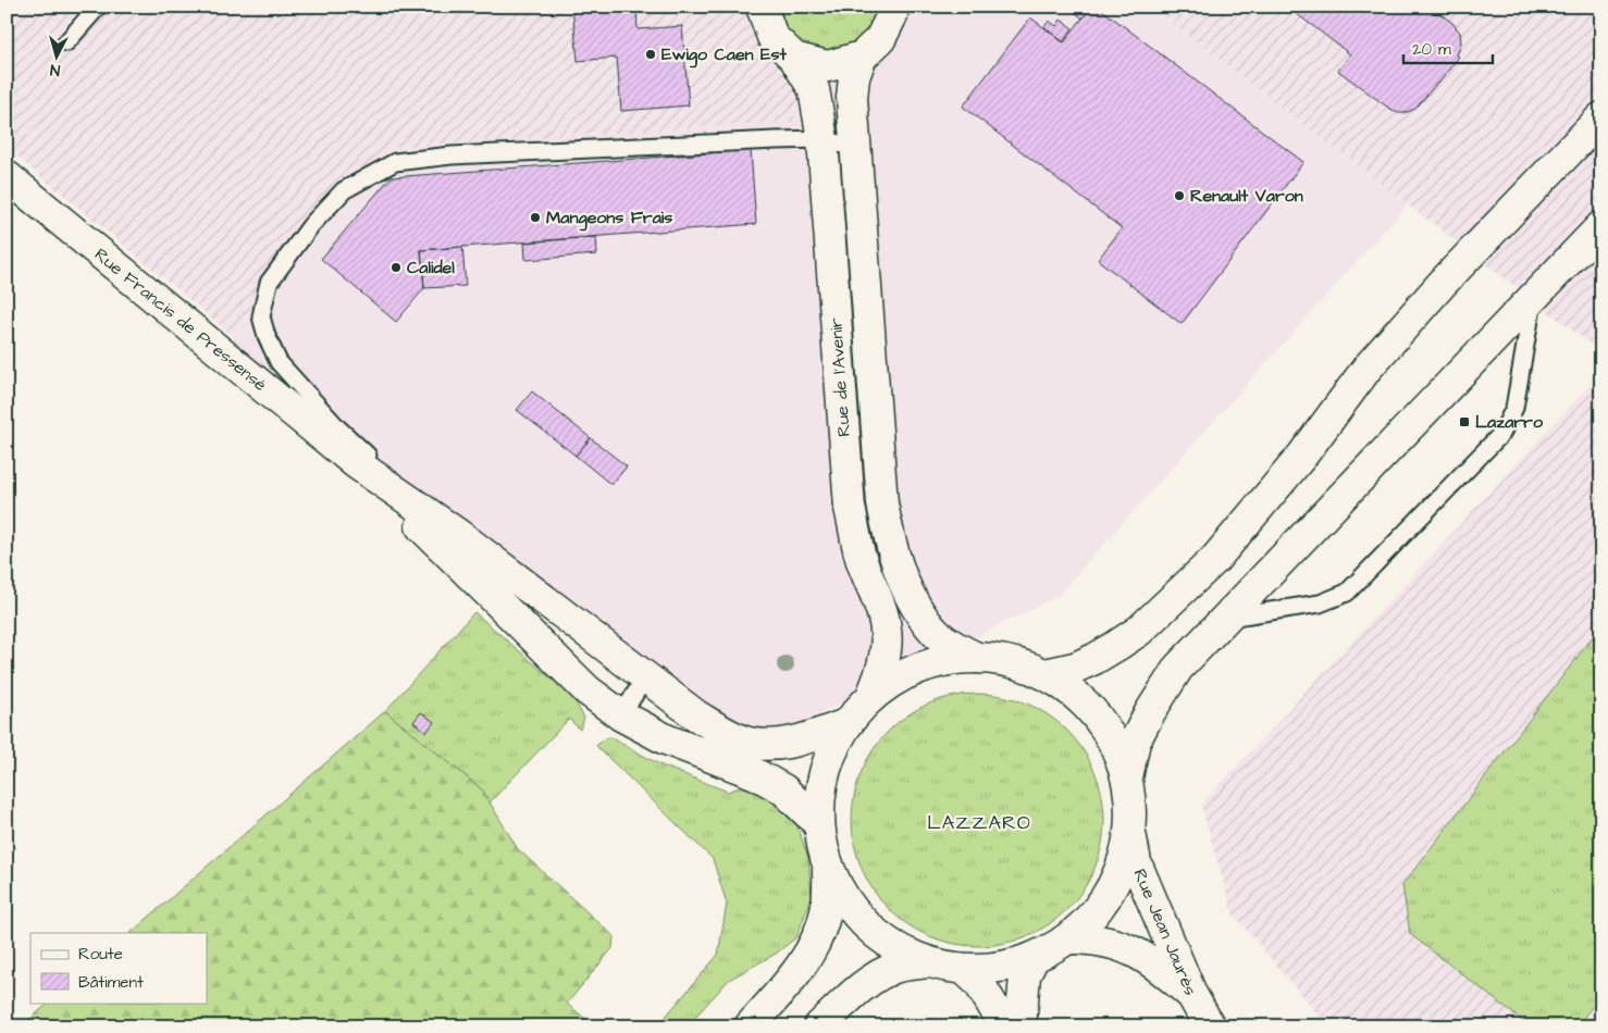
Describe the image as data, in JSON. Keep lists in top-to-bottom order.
{
  "streets": {
    "main road": ["Rue Francis de Pressensé", "Rue de l'Avenir", "Rue Jean Jaurès"]
  },
  "districts": ["LAZZARO"],
  "places": {
    "other": [
      "Ewigo Caen Est",
      "Renault Varon",
      "Mangeons Frais",
      "Calidel"
    ],
    "transit": ["Lazarro"]
  },
  "legend": ["Route", "Bâtiment"],
  "scale_bar": "20 m",
  "north": "bottom"
}
